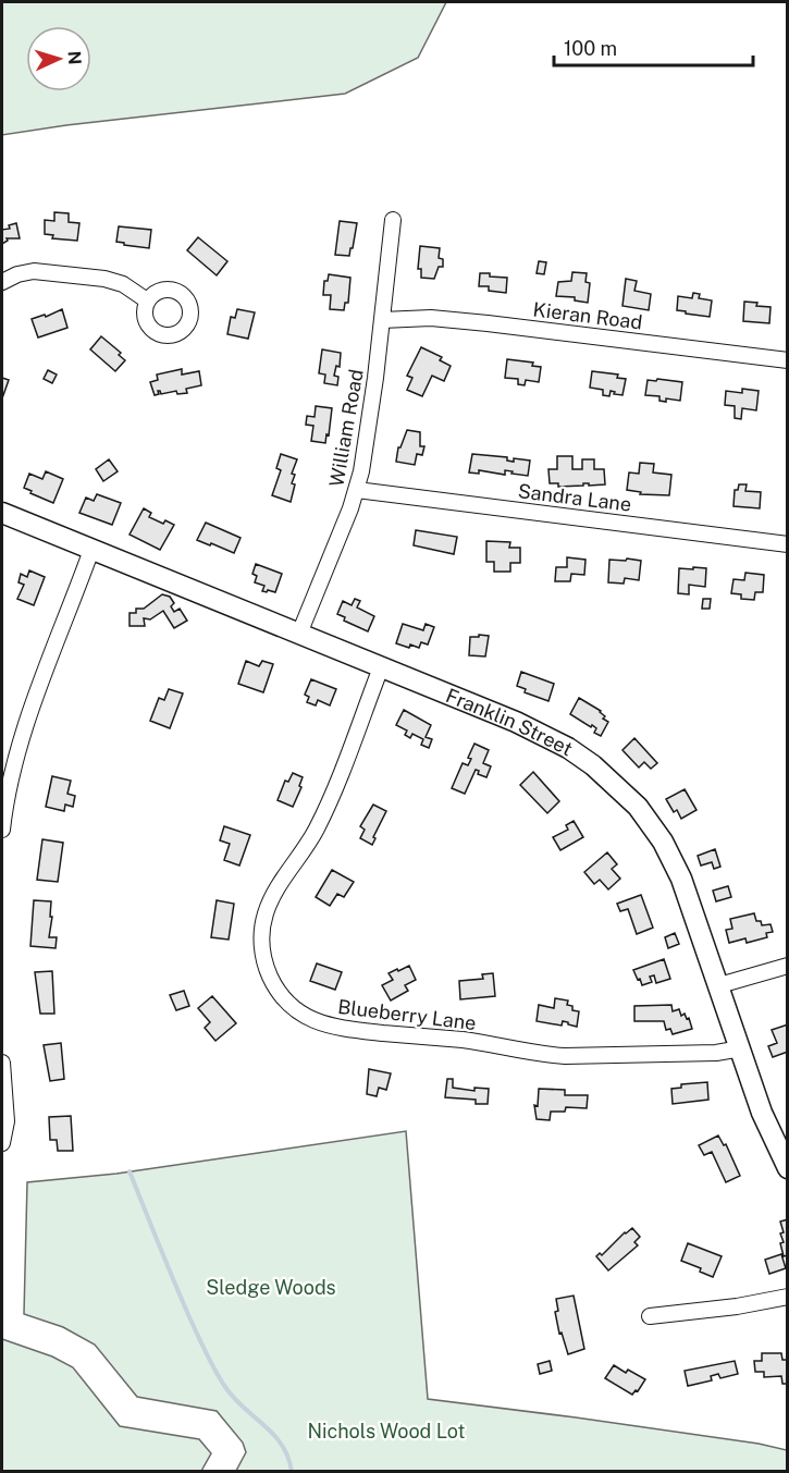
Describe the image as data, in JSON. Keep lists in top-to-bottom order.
{
  "streets": {
    "main road": ["Franklin Street"],
    "street": [
      "Kieran Road",
      "William Road",
      "Sandra Lane",
      "Blueberry Lane"
    ]
  },
  "crossings": [
    ["Kieran Road", "William Road"],
    ["William Road", "Sandra Lane"],
    ["William Road", "Franklin Street"],
    ["Franklin Street", "Blueberry Lane"]
  ],
  "parks": ["Sledge Woods", "Nichols Wood Lot"],
  "scale_bar": "100 m",
  "north": "right"
}
